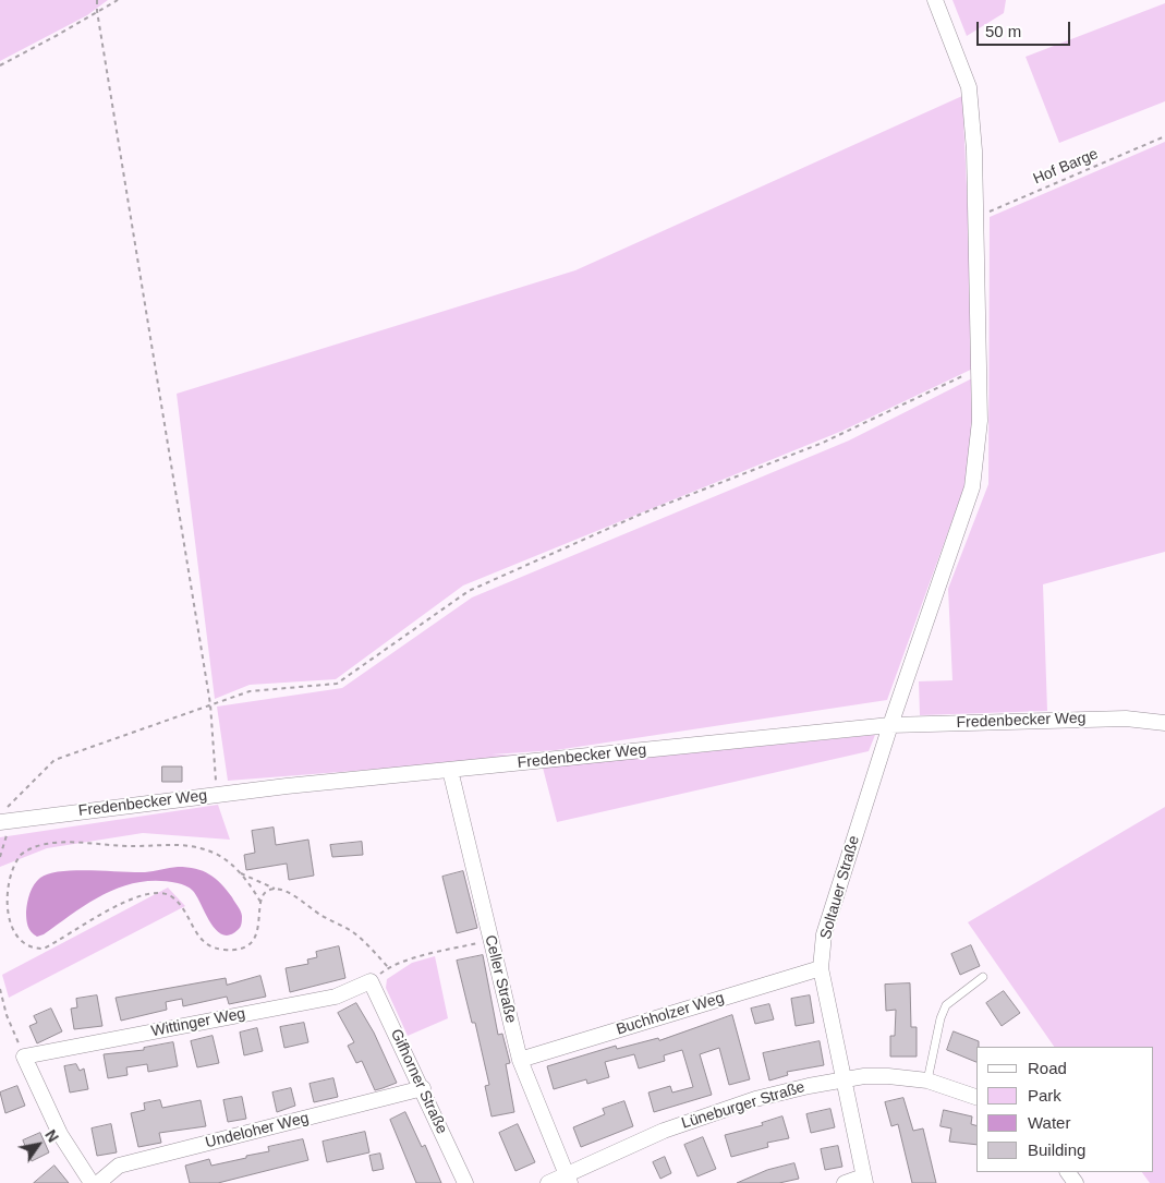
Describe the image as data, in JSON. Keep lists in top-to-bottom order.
{
  "streets": {
    "street": [
      "Fredenbecker Weg",
      "Soltauer Straße",
      "Celler Straße",
      "Buchholzer Weg",
      "Wittinger Weg",
      "Gifhorner Straße",
      "Lüneburger Straße",
      "Undeloher Weg"
    ],
    "path": ["Hof Barge"]
  },
  "crossings": [
    ["Hof Barge", "Soltauer Straße"],
    ["Fredenbecker Weg", "Soltauer Straße"],
    ["Fredenbecker Weg", "Celler Straße"],
    ["Soltauer Straße", "Buchholzer Weg"],
    ["Soltauer Straße", "Lüneburger Straße"],
    ["Celler Straße", "Buchholzer Weg"],
    ["Celler Straße", "Lüneburger Straße"],
    ["Wittinger Weg", "Gifhorner Straße"],
    ["Gifhorner Straße", "Undeloher Weg"]
  ],
  "legend": [
    "Road",
    "Park",
    "Water",
    "Building"
  ],
  "scale_bar": "50 m",
  "north": "top right"
}
